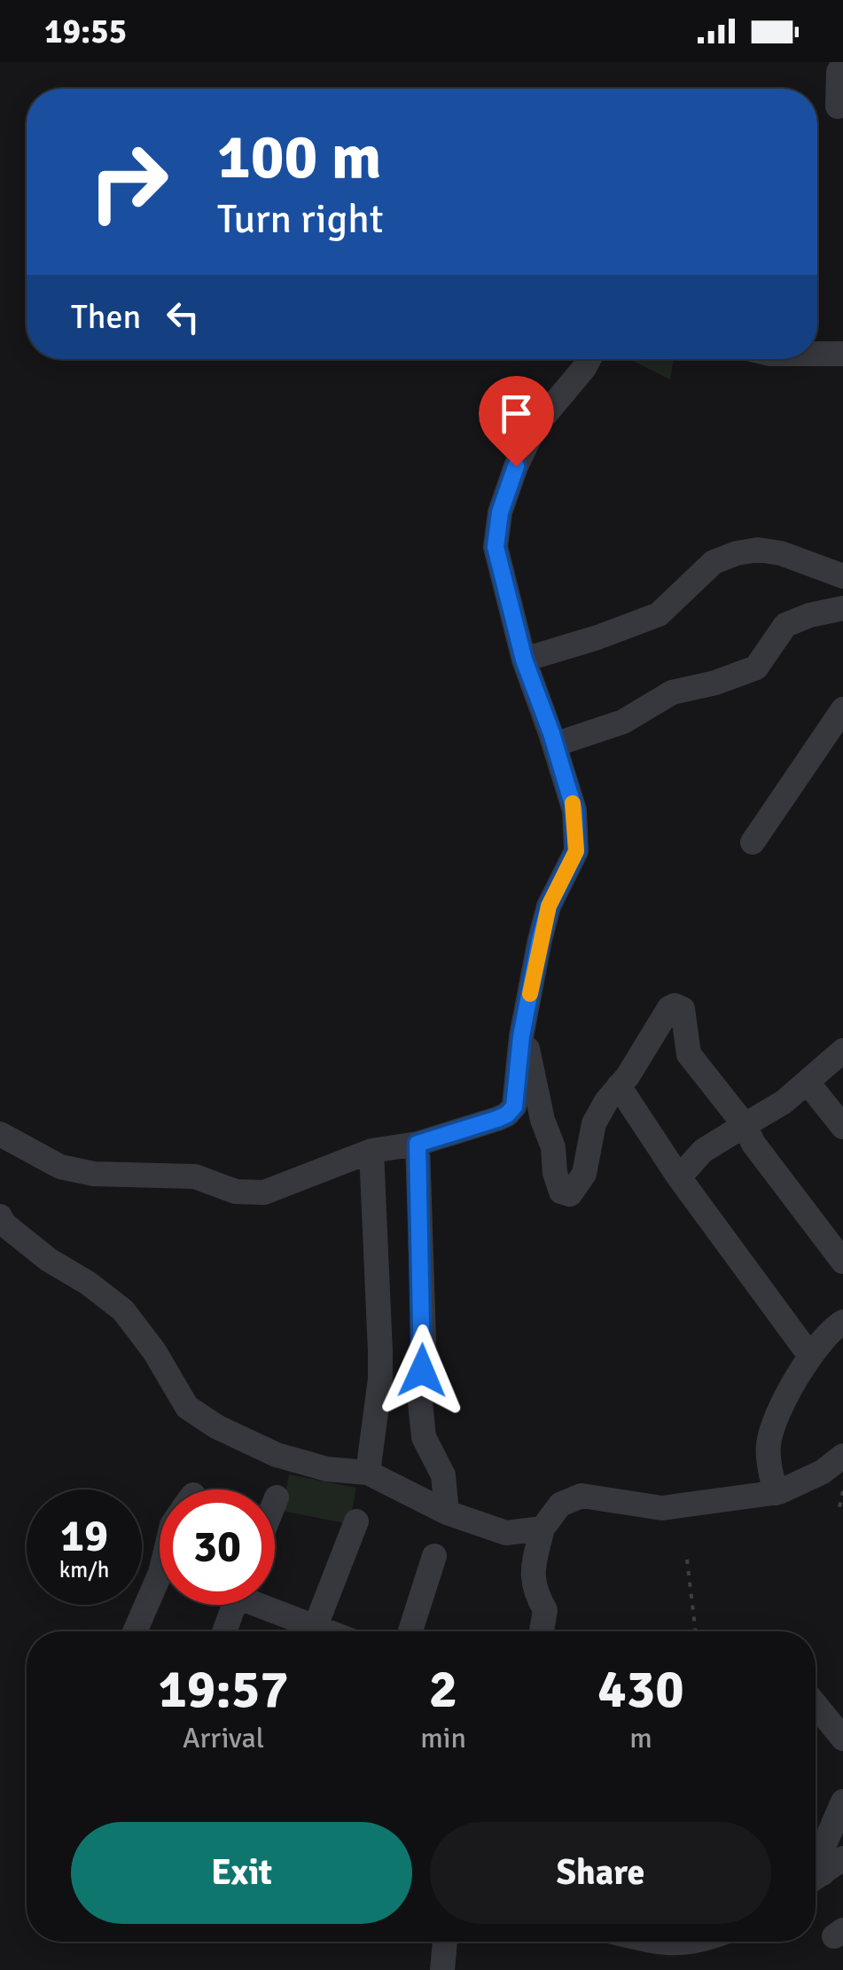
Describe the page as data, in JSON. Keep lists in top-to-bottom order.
{
  "page": {
    "status": "19:55",
    "turn": ["100 m", "Turn right"],
    "then": "Then",
    "speed": "19 km/h",
    "limit": "30",
    "eta": [
      "19:57",
      "Arrival",
      "2",
      "min",
      "430",
      "m"
    ],
    "buttons": ["Exit", "Share"]
  }
}
